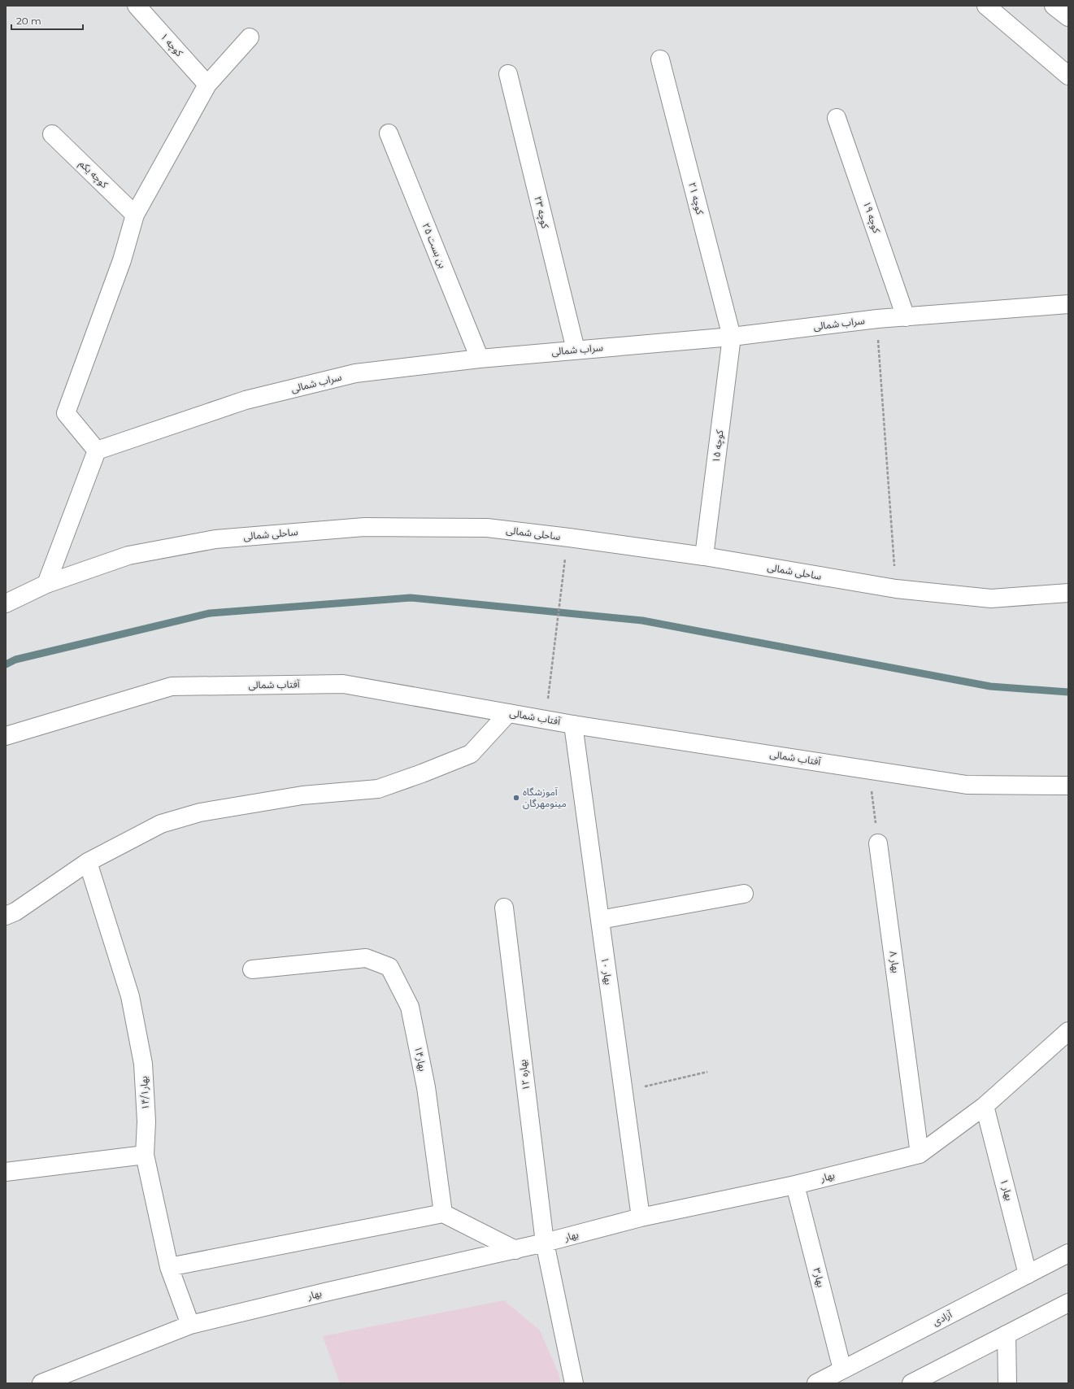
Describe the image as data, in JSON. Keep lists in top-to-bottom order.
{
  "streets": {
    "street": [
      "کوچه ۱",
      "کوچه یکم",
      "کوچه ۲۱",
      "کوچه ۲۳",
      "کوچه ۱۹",
      "بن بست ۲۵",
      "سراب شمالی",
      "کوچه ۱۵",
      "ساحلی شمالی",
      "آفتاب شمالی",
      "بهار ۸",
      "بهار ۱۰",
      "بهار۱۴",
      "بهاره ۱۲",
      "بهار۱۴/۱",
      "بهار",
      "بهار ۱",
      "بهار۳",
      "آزادی"
    ]
  },
  "crossings": [
    ["کوچه ۲۱", "سراب شمالی"],
    ["کوچه ۲۱", "کوچه ۱۵"],
    ["کوچه ۲۳", "سراب شمالی"],
    ["کوچه ۱۹", "سراب شمالی"],
    ["بن بست ۲۵", "سراب شمالی"],
    ["سراب شمالی", "کوچه ۱۵"],
    ["کوچه ۱۵", "ساحلی شمالی"],
    ["آفتاب شمالی", "بهار ۱۰"],
    ["بهار ۸", "بهار"],
    ["بهار ۱۰", "بهار"],
    ["بهاره ۱۲", "بهار"],
    ["بهار۱۴/۱", "بهار"],
    ["بهار", "بهار ۱"],
    ["بهار", "بهار۳"],
    ["بهار ۱", "آزادی"],
    ["بهار۳", "آزادی"]
  ],
  "places": ["آموزشگاه مینومهرگان"],
  "scale_bar": "20 m"
}
